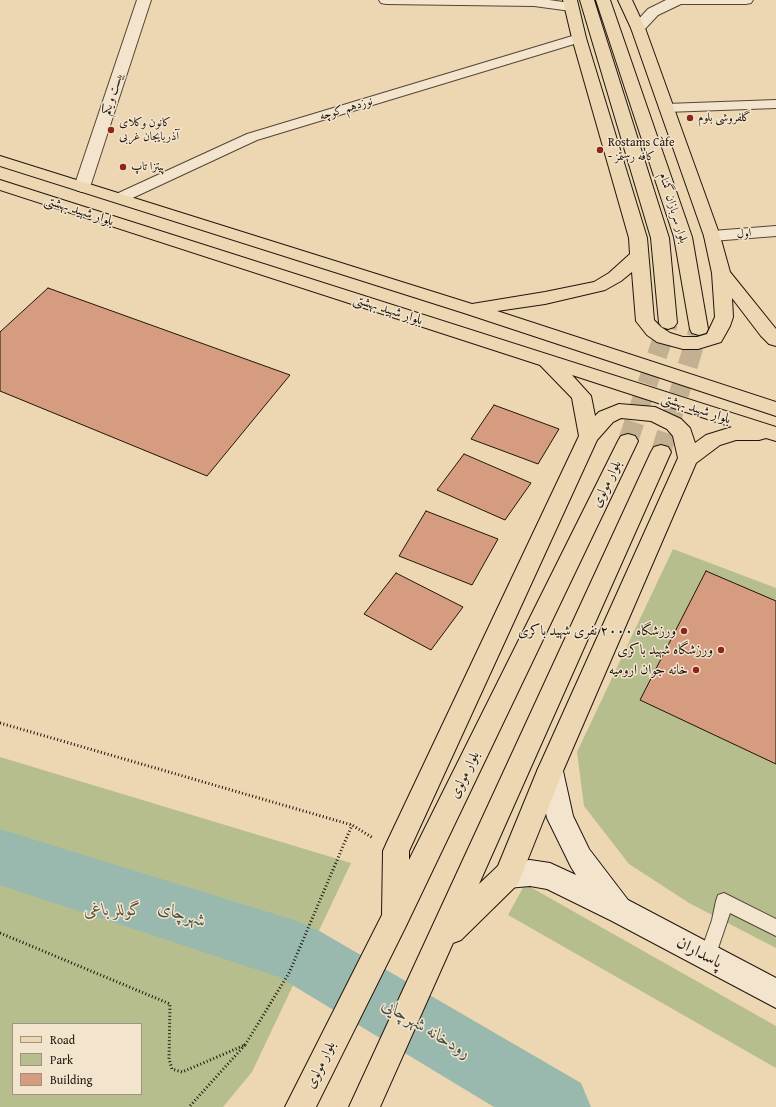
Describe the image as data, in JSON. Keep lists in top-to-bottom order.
{
  "streets": {
    "main road": ["بلوار سربازان گمنام", "بلوار شهید بهشتی", "بلوار مولوی"],
    "street": [
      "بیست و یکم",
      "نوزدهم کوچه",
      "اول",
      "پاسداران"
    ]
  },
  "crossings": [
    ["بیست و یکم", "بلوار شهید بهشتی"],
    ["نوزدهم کوچه", "بلوار شهید بهشتی"]
  ],
  "water": ["شهرچای", "رودخانه شهرچایی"],
  "parks": ["گوللر باغی"],
  "places": [
    "گلفروشی بلوم",
    "کانون وکلای آذربایجان غربی",
    "Rostams Càfe - کافه رستمز",
    "پیتزا تاپ",
    "ورزشگاه ۲۰۰۰ نفری شهید باکری",
    "ورزشگاه شهید باکری",
    "خانه جوان ارومیه"
  ],
  "legend": ["Road", "Park", "Building"]
}
